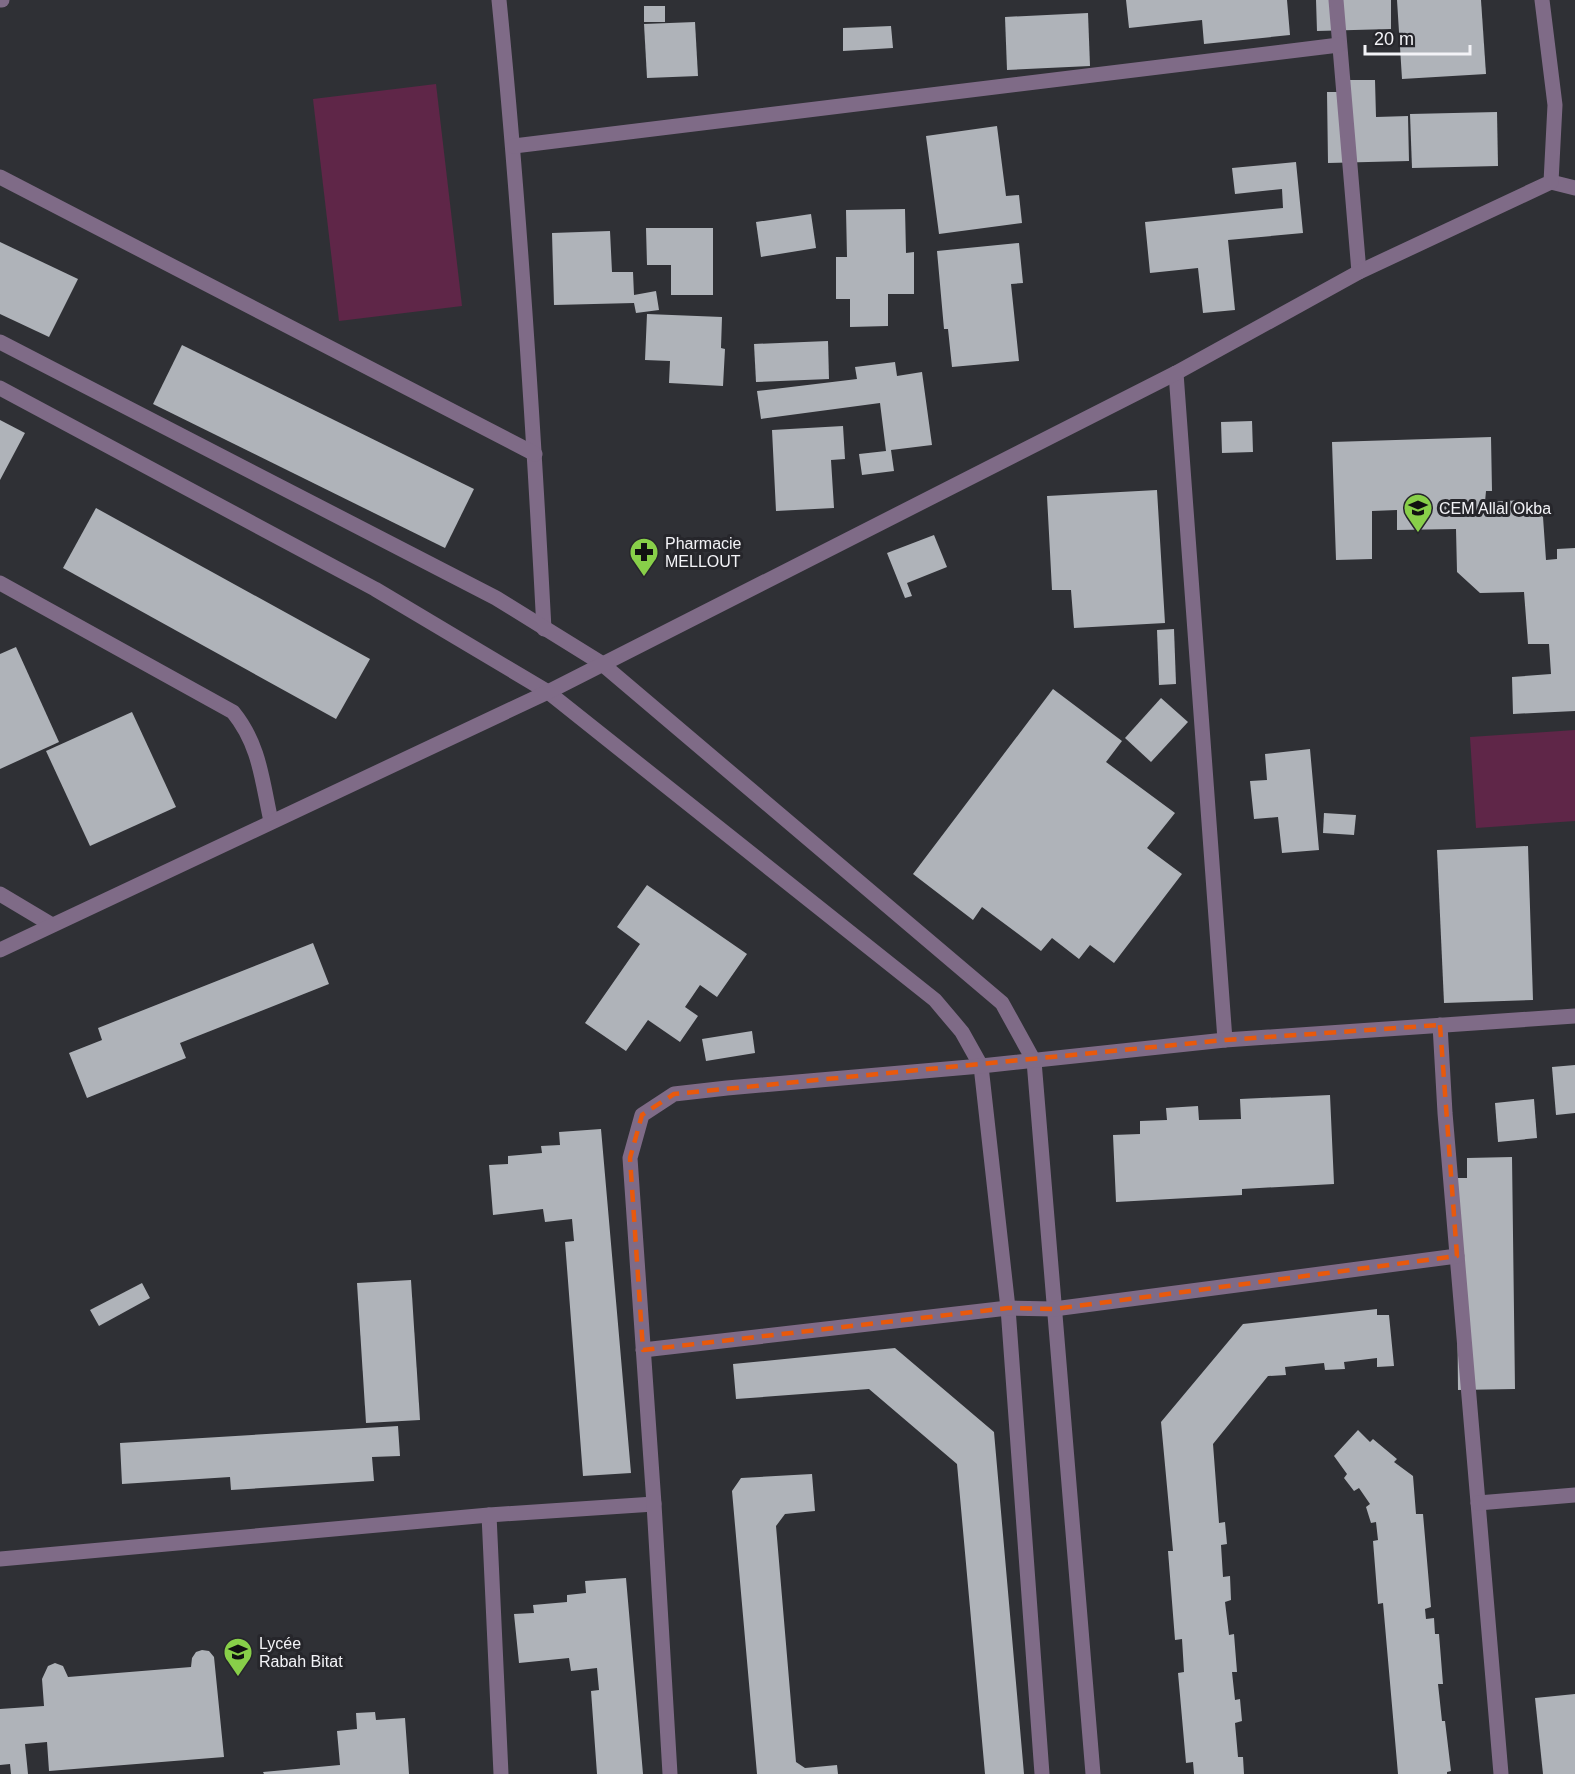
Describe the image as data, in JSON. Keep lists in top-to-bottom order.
{
  "places": {
    "school or university": ["CEM Allal Okba", "Lycée Rabah Bitat"],
    "pharmacy": ["Pharmacie MELLOUT"]
  },
  "scale_bar": "20 m"
}
